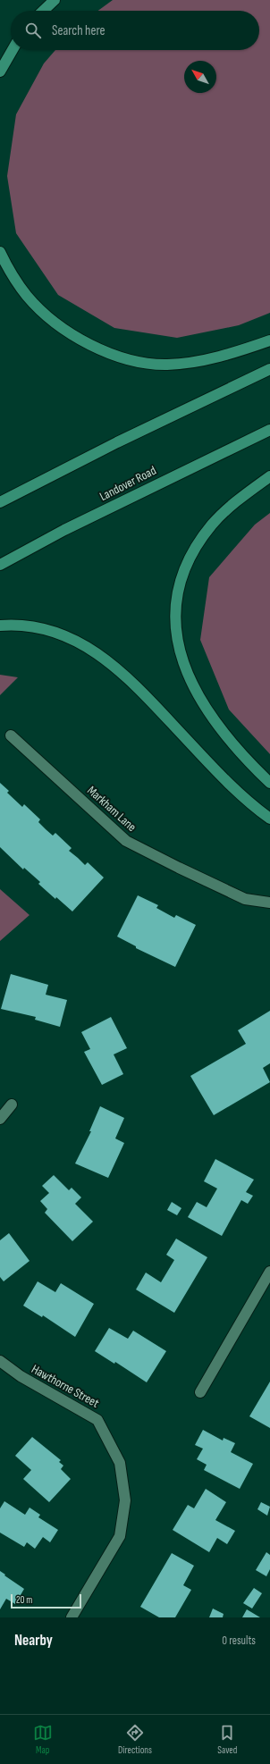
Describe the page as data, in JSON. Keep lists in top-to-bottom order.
{
  "streets": {
    "main road": ["Landover Road"],
    "street": ["Markham Lane", "Hawthorne Street"]
  },
  "scale_bar": "20 m",
  "north": "top left",
  "page": {
    "search": "Search here",
    "scale": "20 m",
    "heading": ["Nearby", "0 results"],
    "nav": ["Map", "Directions", "Saved"]
  }
}
